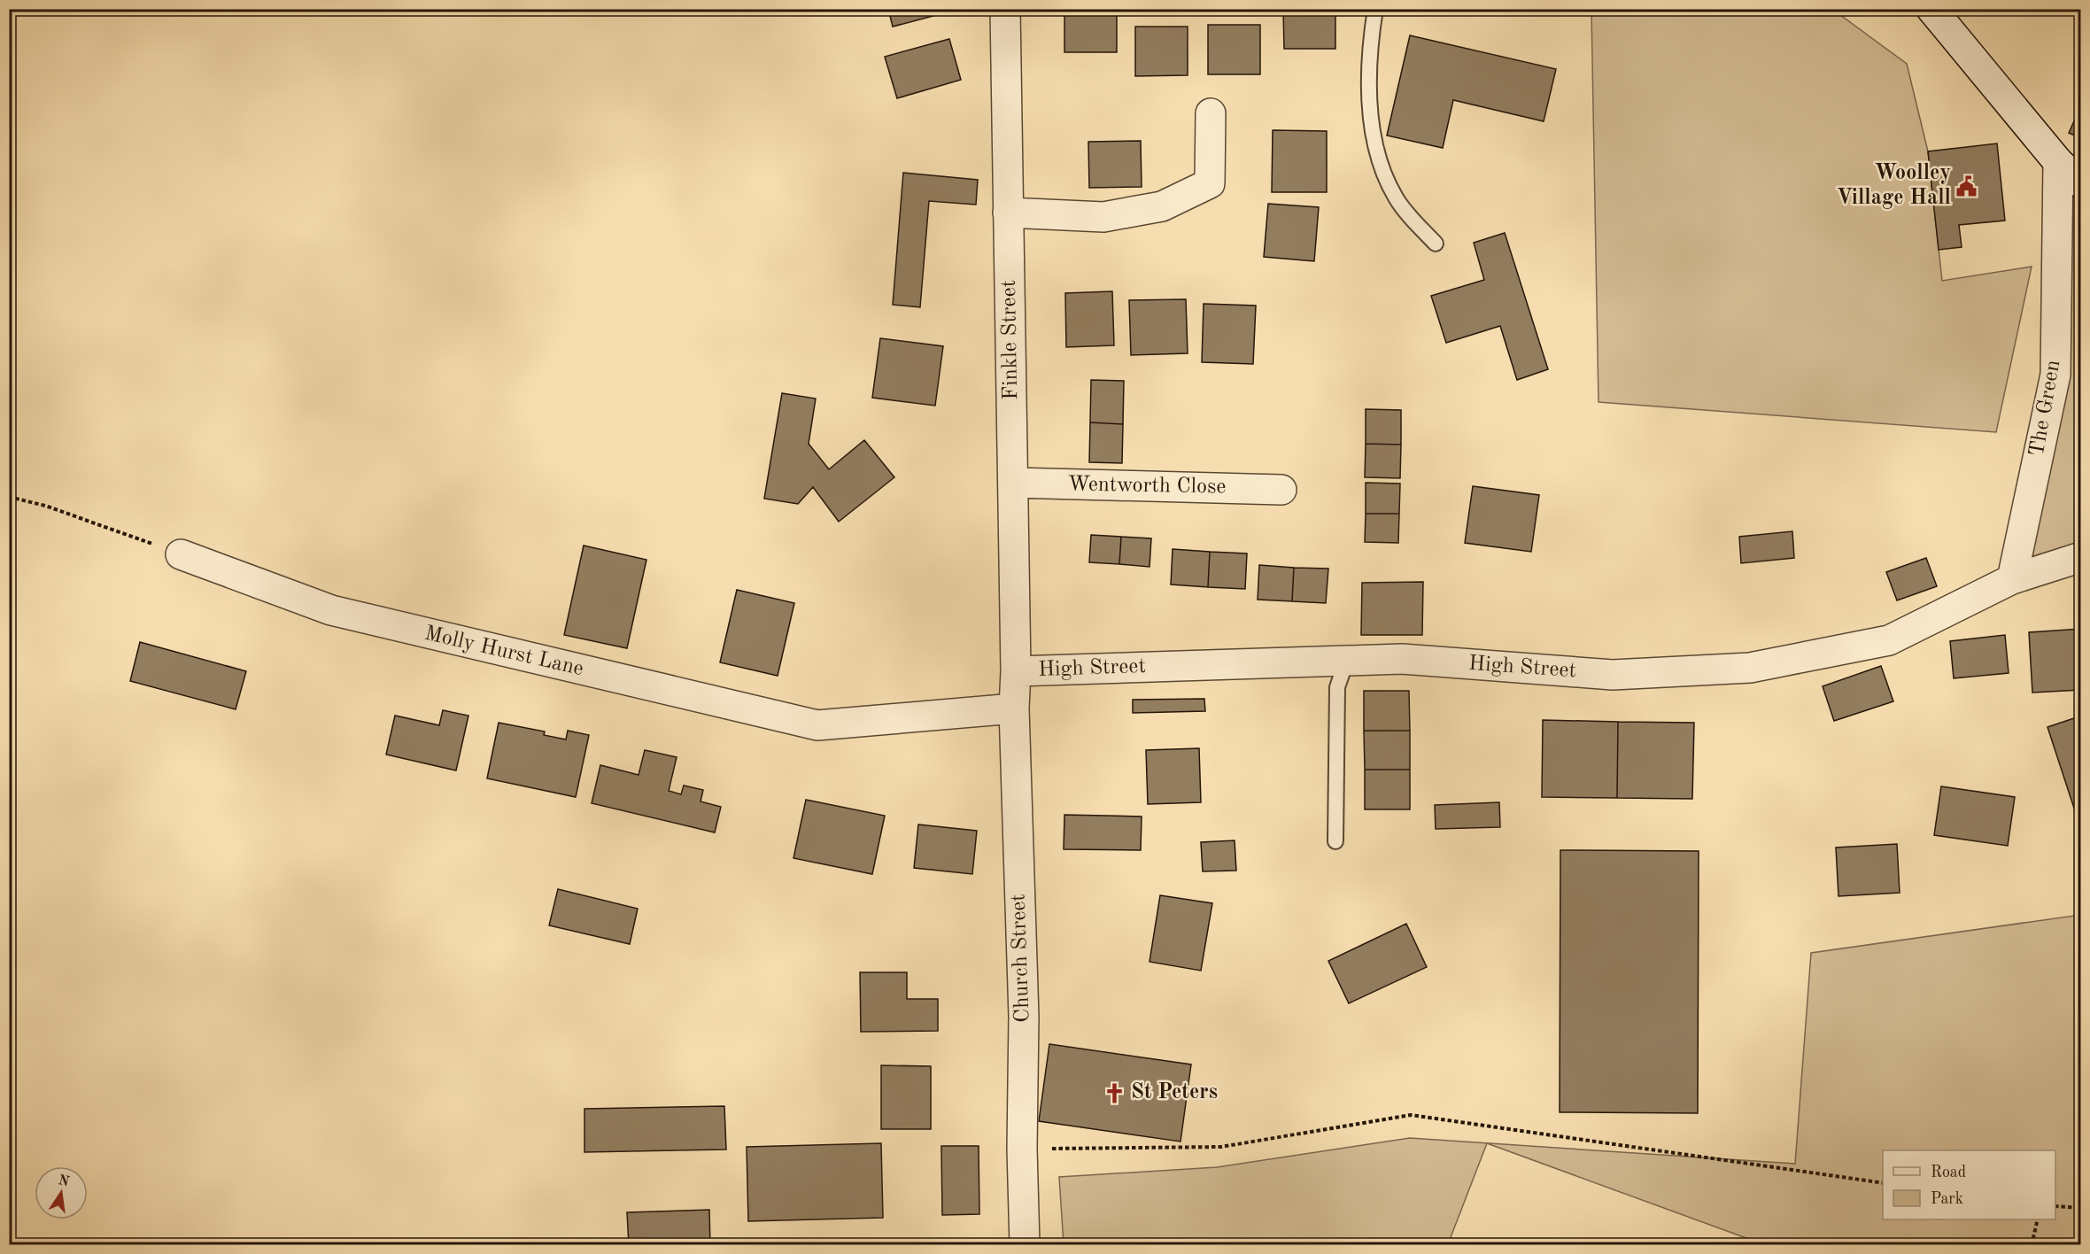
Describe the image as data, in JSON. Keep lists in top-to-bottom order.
{
  "streets": {
    "street": [
      "Finkle Street",
      "The Green",
      "Wentworth Close",
      "Molly Hurst Lane",
      "High Street",
      "Church Street"
    ]
  },
  "crossings": [
    ["Finkle Street", "Wentworth Close"],
    ["Finkle Street", "High Street"],
    ["Finkle Street", "Church Street"],
    ["The Green", "High Street"],
    ["Molly Hurst Lane", "Church Street"],
    ["High Street", "Church Street"]
  ],
  "places": {
    "public building": ["Woolley Village Hall"],
    "church": ["St Peters"]
  },
  "legend": ["Road", "Park"],
  "north": "top"
}
